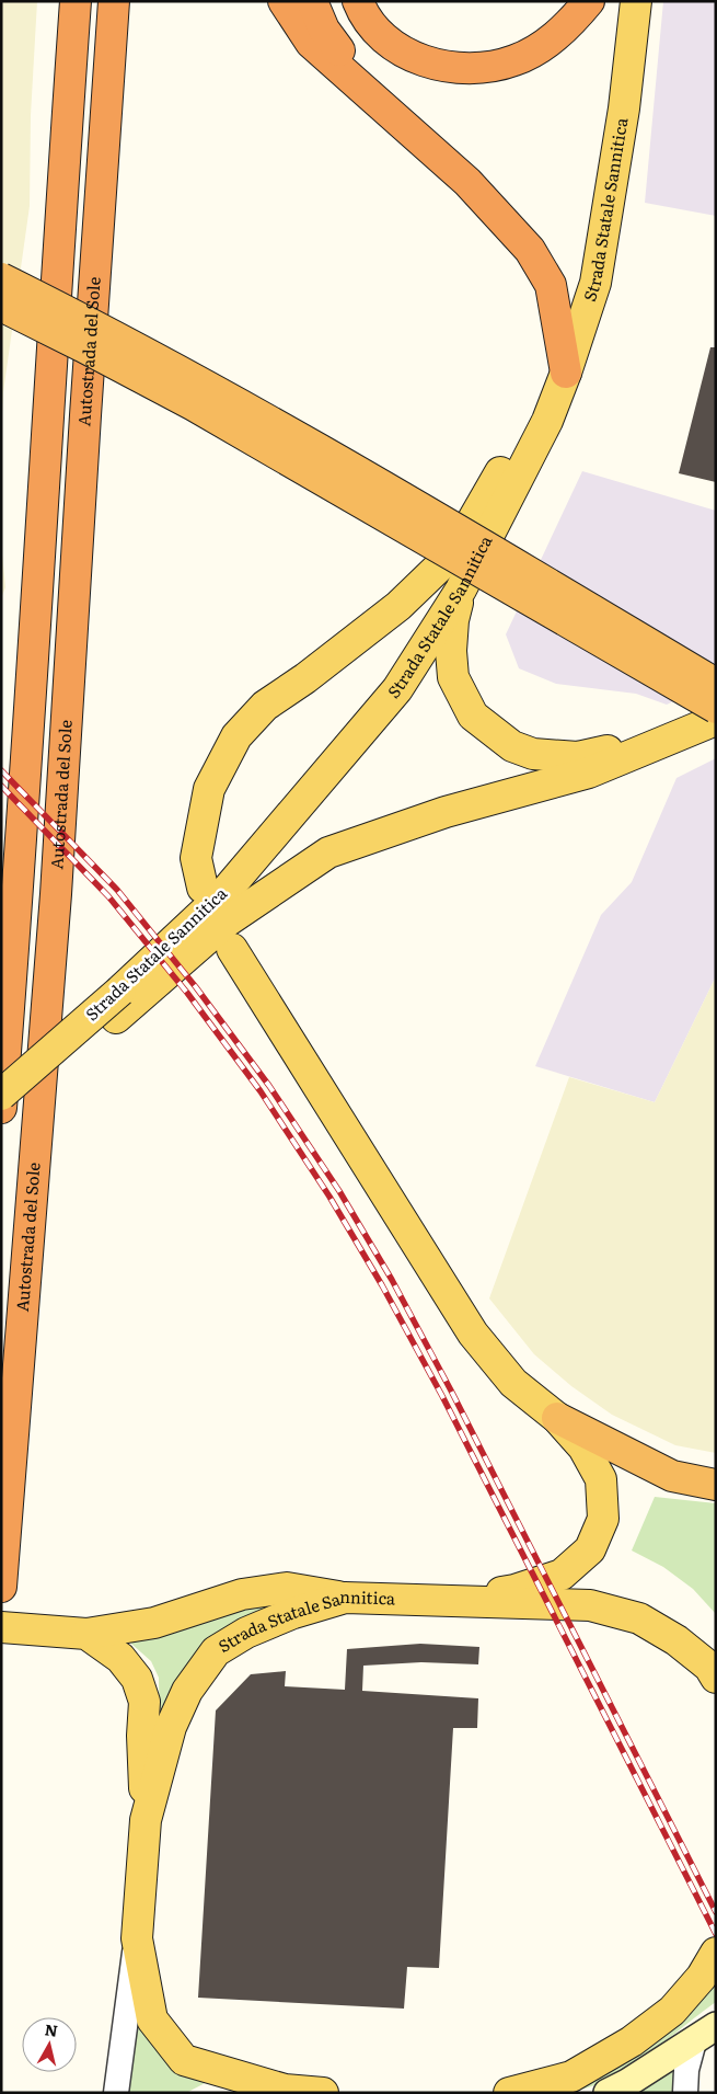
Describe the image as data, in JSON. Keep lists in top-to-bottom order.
{
  "streets": {
    "highway": ["Autostrada del Sole"],
    "main road": ["Strada Statale Sannitica"]
  },
  "north": "top"
}
